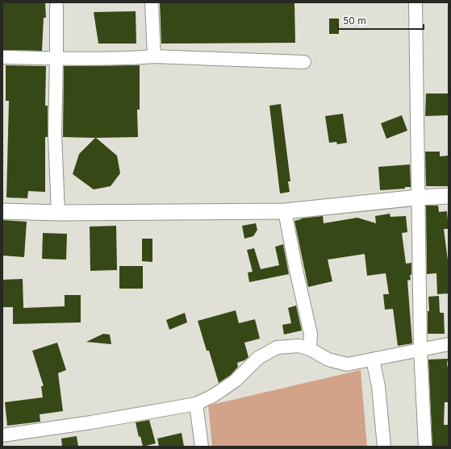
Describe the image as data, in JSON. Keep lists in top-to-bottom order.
{
  "scale_bar": "50 m"
}
